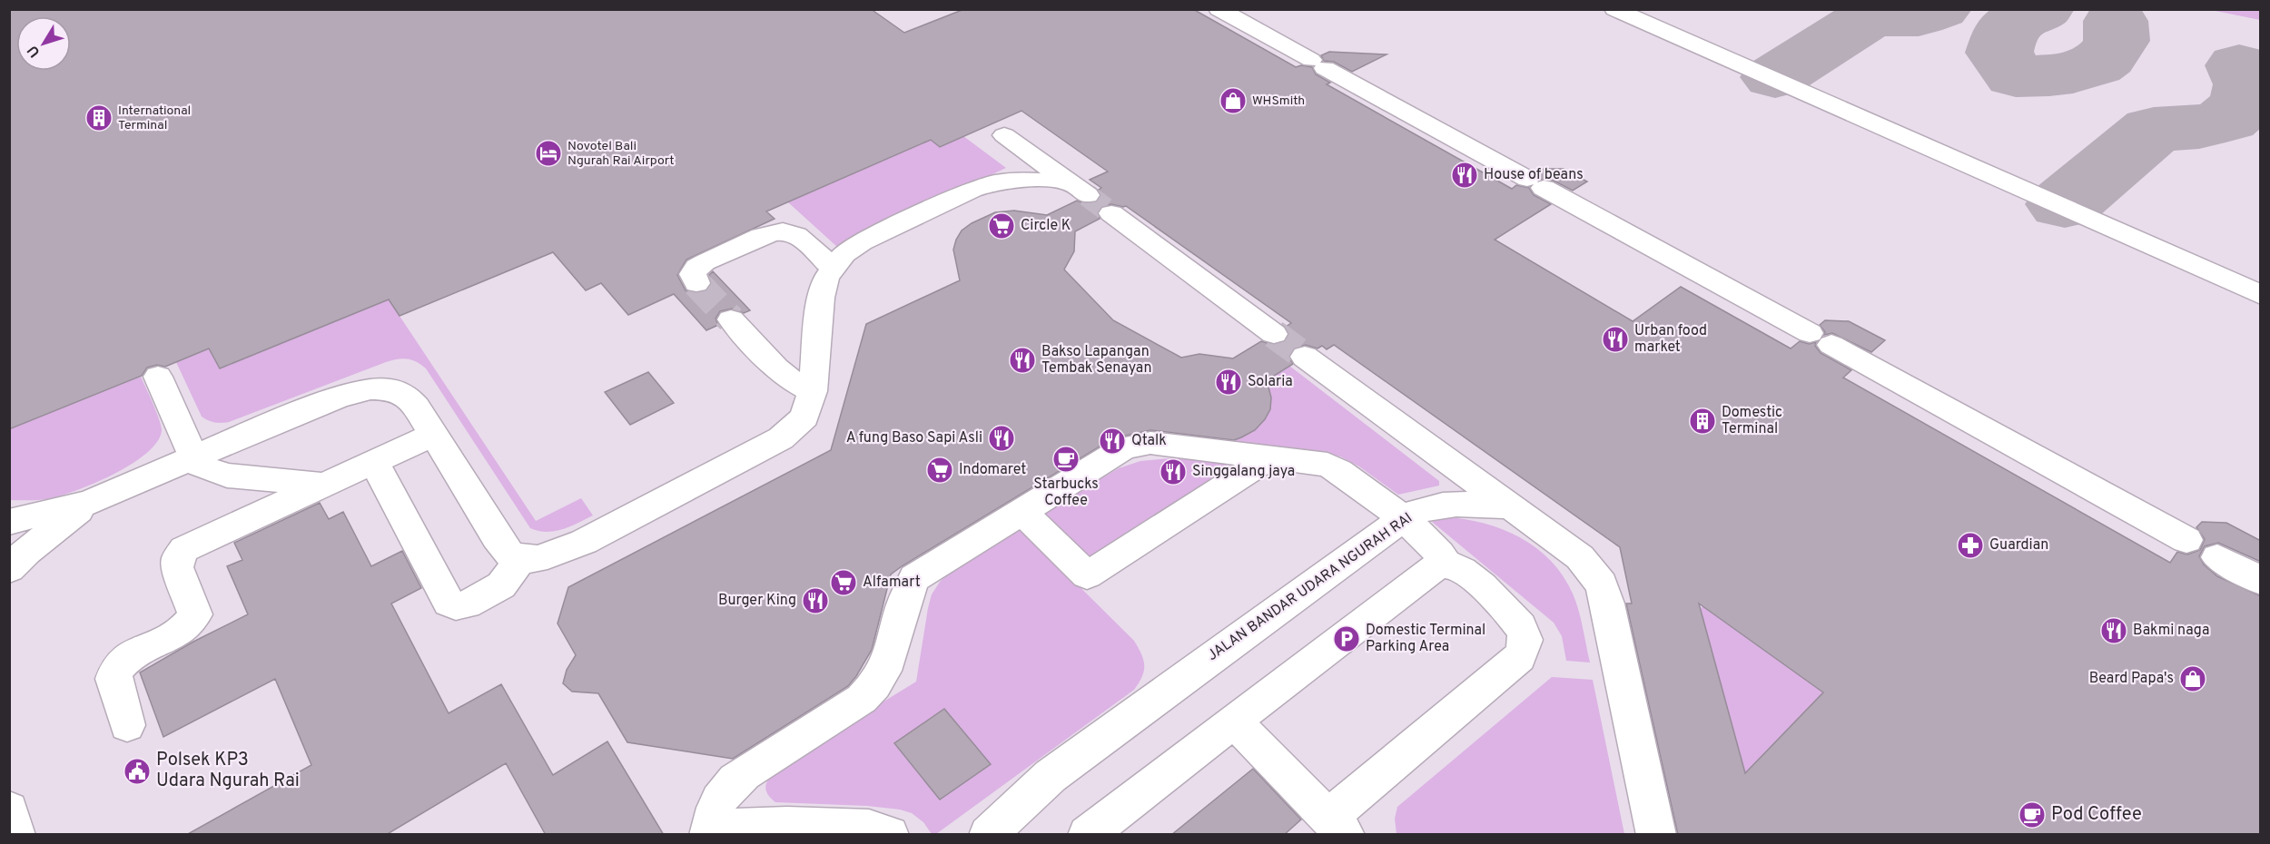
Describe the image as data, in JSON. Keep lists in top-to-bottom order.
{
  "streets": {
    "street": ["JALAN BANDAR UDARA NGURAH RAI"]
  },
  "places": {
    "shop": ["WHSmith", "Beard Papa's"],
    "building": ["International Terminal", "Domestic Terminal"],
    "hotel": ["Novotel Bali Ngurah Rai Airport"],
    "restaurant": [
      "House of beans",
      "Urban food market",
      "Bakso Lapangan Tembak Senayan",
      "Solaria",
      "A fung Baso Sapi Asli",
      "Qtalk",
      "Singgalang jaya",
      "Burger King",
      "Bakmi naga"
    ],
    "supermarket": ["Circle K", "Indomaret", "Alfamart"],
    "cafe": ["Starbucks Coffee", "Pod Coffee"],
    "pharmacy": ["Guardian"],
    "parking": ["Domestic Terminal Parking Area"],
    "public building": ["Polsek KP3 Udara Ngurah Rai"]
  },
  "north": "bottom left"
}
